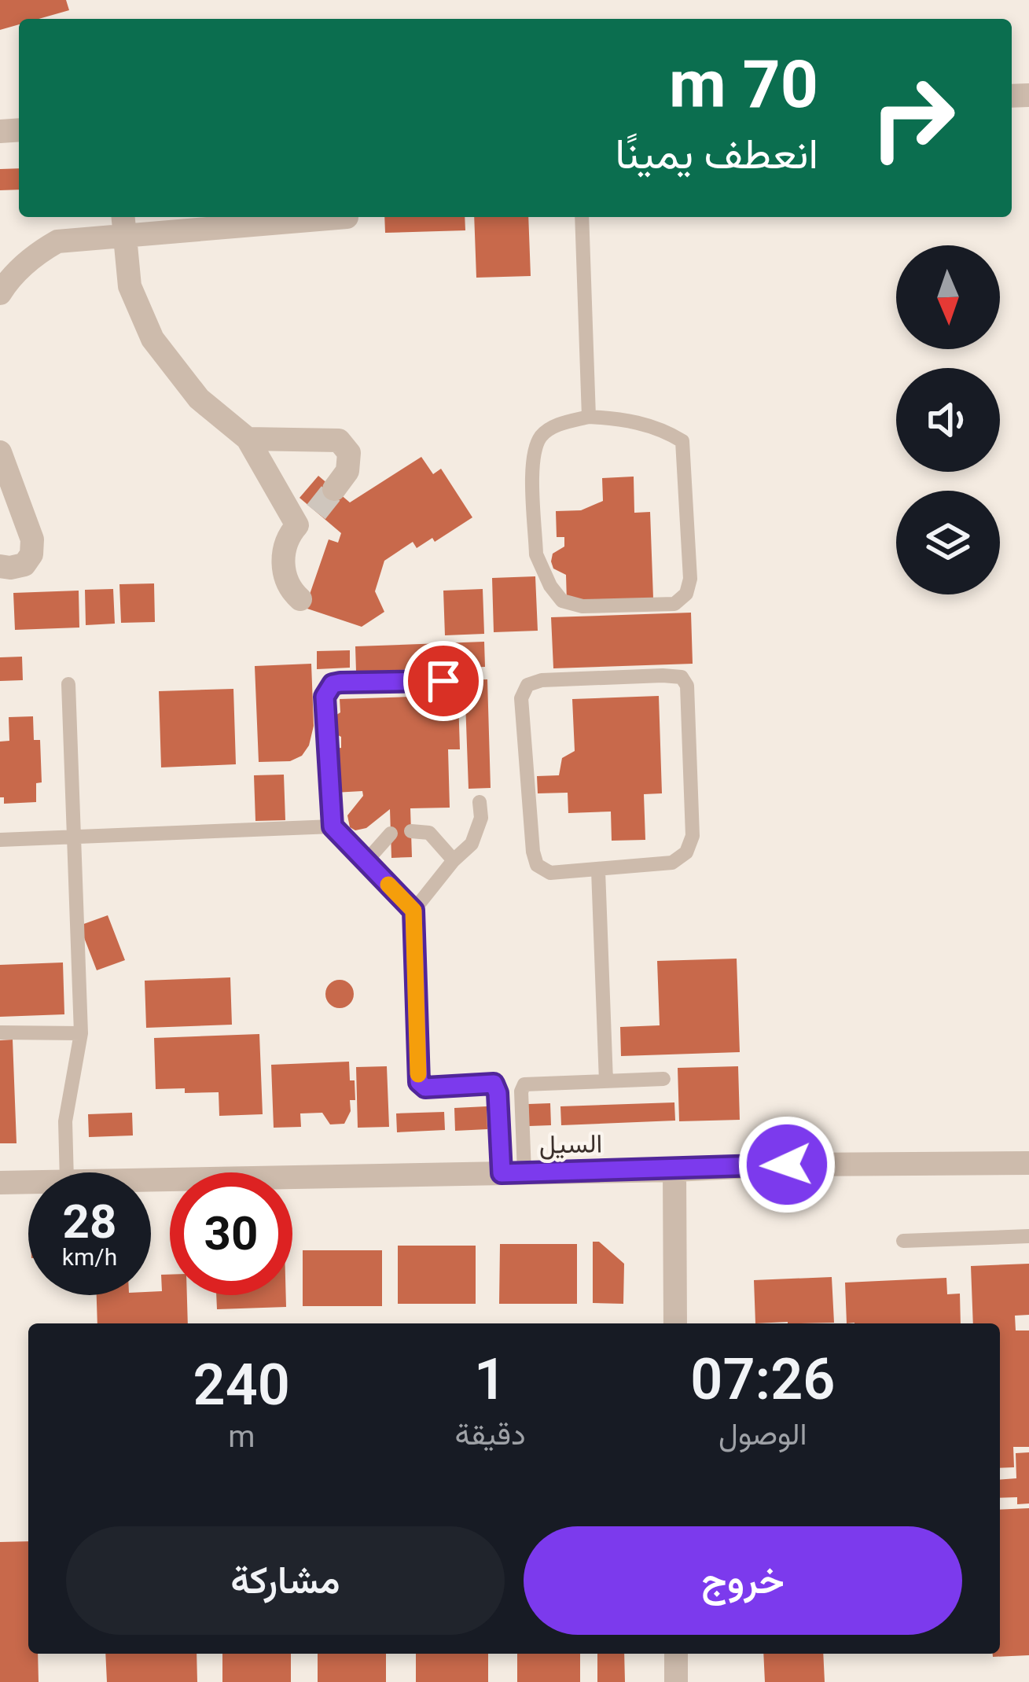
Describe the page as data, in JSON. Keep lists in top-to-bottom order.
{
  "streets": {
    "street": ["السيل"]
  },
  "north": "bottom",
  "page": {
    "turn": ["70 m", "انعطف يمينًا"],
    "speed": "28 km/h",
    "limit": "30",
    "eta": [
      "07:26",
      "الوصول",
      "1",
      "دقيقة",
      "240",
      "m"
    ],
    "buttons": ["خروج", "مشاركة"]
  }
}
